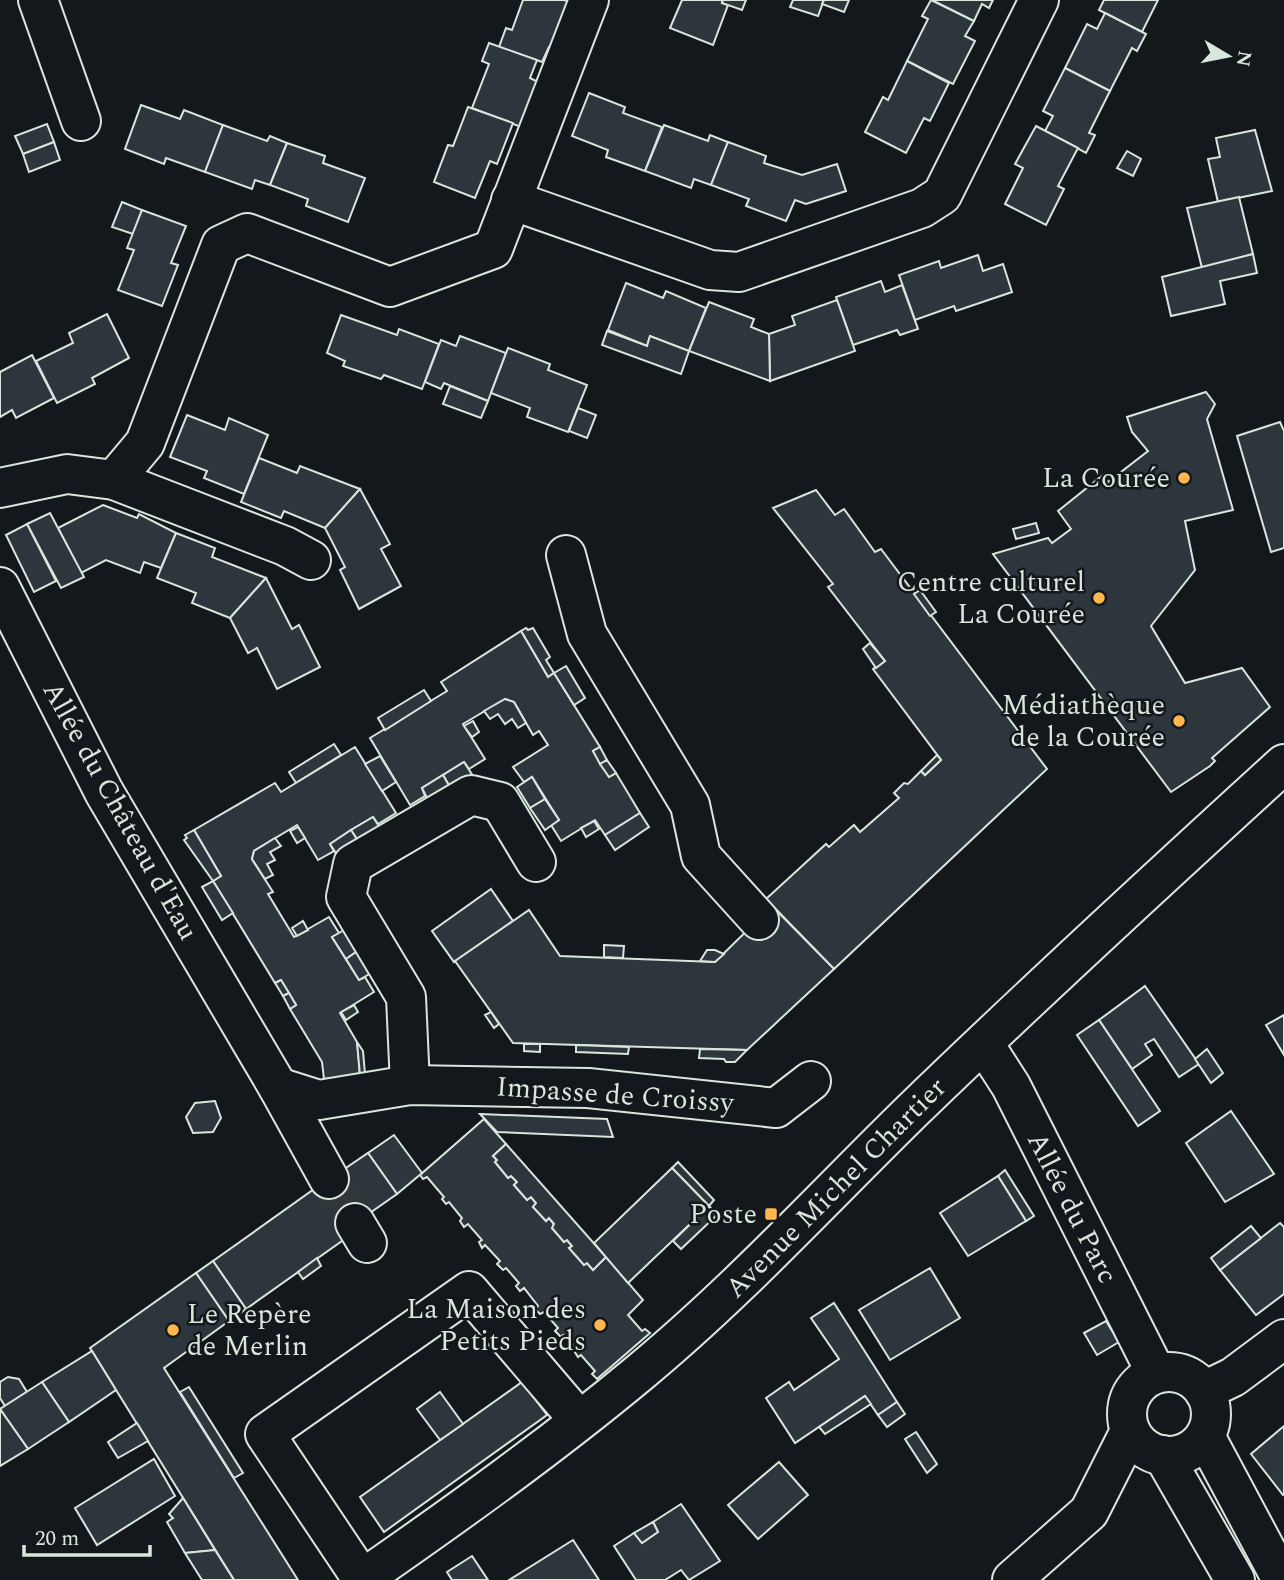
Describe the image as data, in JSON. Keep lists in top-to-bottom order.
{
  "streets": {
    "street": [
      "Allée du Château d'Eau",
      "Impasse de Croissy",
      "Avenue Michel Chartier",
      "Allée du Parc"
    ]
  },
  "crossings": [
    ["Allée du Château d'Eau", "Impasse de Croissy"],
    ["Avenue Michel Chartier", "Allée du Parc"]
  ],
  "places": {
    "other": [
      "La Courée",
      "Centre culturel La Courée",
      "Médiathèque de la Courée",
      "La Maison des Petits Pieds",
      "Le Repère de Merlin"
    ],
    "transit": ["Poste"]
  },
  "scale_bar": "20 m",
  "north": "right"
}
